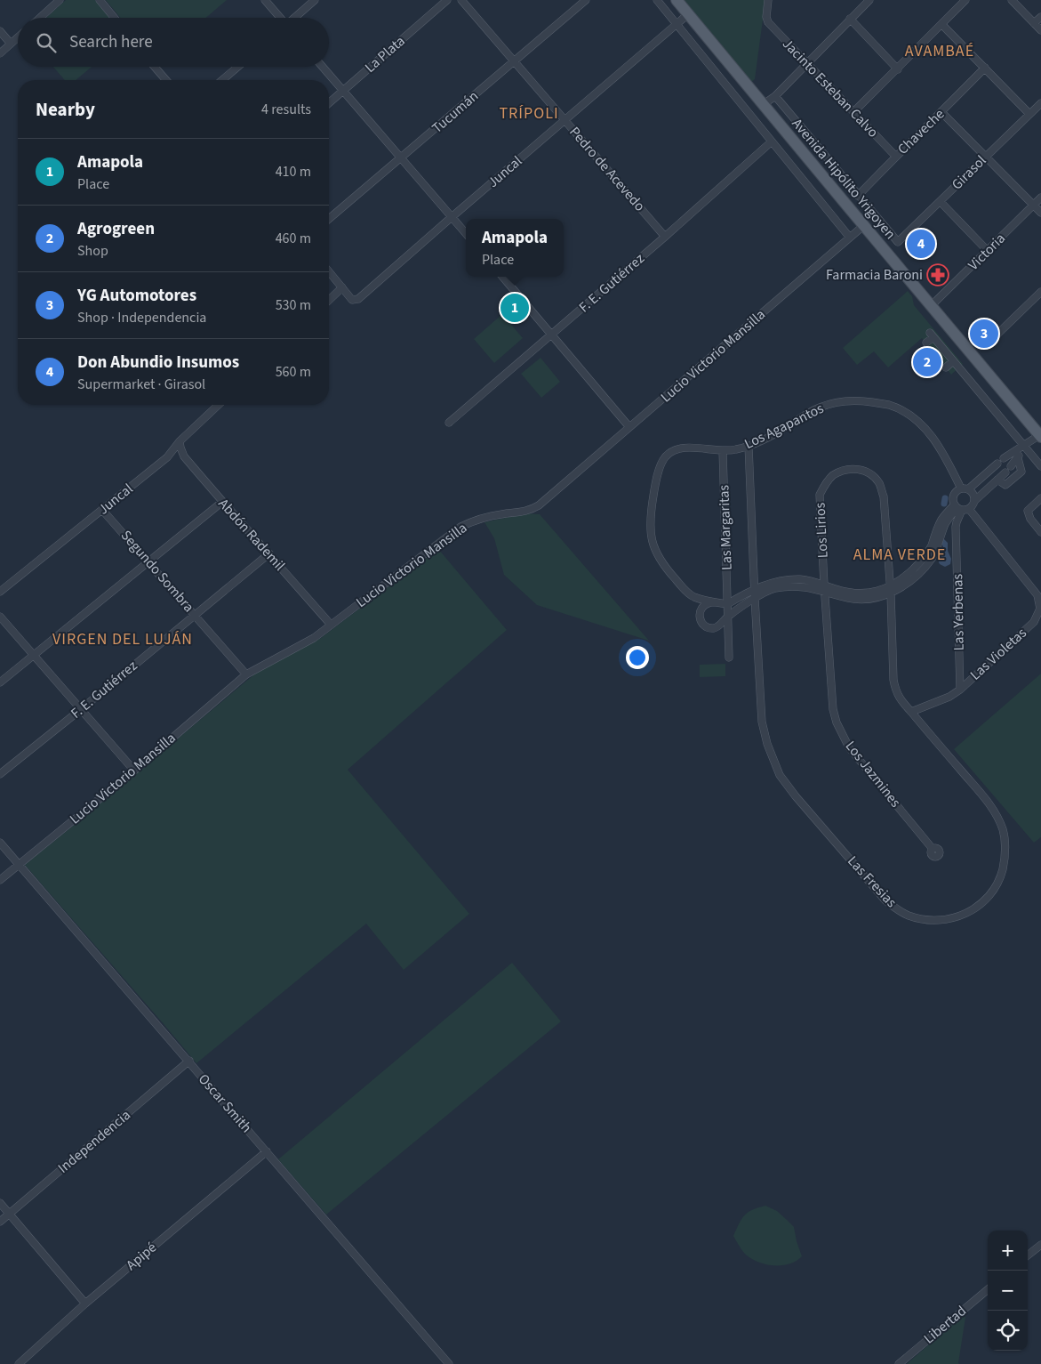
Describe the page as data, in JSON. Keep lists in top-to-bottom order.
{
  "streets": {
    "main road": ["Avenida Hipólito Yrigoyen"],
    "street": [
      "La Plata",
      "Jacinto Esteban Calvo",
      "Tucumán",
      "Chaveche",
      "Pedro de Acevedo",
      "Juncal",
      "Girasol",
      "Victoria",
      "F. E. Gutiérrez",
      "Lucio Victorio Mansilla",
      "Los Agapantos",
      "Las Margaritas",
      "Los Lirios",
      "Abdón Rademil",
      "Segundo Sombra",
      "Las Yerbenas",
      "Las Violetas",
      "Los Jazmines",
      "Las Fresias",
      "Oscar Smith",
      "Independencia",
      "Apipé",
      "Libertad"
    ]
  },
  "crossings": [
    ["Jacinto Esteban Calvo", "Chaveche"],
    ["Tucumán", "Pedro de Acevedo"],
    ["Chaveche", "Avenida Hipólito Yrigoyen"],
    ["Pedro de Acevedo", "Juncal"],
    ["Pedro de Acevedo", "F. E. Gutiérrez"],
    ["Juncal", "Avenida Hipólito Yrigoyen"],
    ["Juncal", "Abdón Rademil"],
    ["Juncal", "Segundo Sombra"],
    ["Girasol", "Avenida Hipólito Yrigoyen"],
    ["Avenida Hipólito Yrigoyen", "Victoria"],
    ["Avenida Hipólito Yrigoyen", "Lucio Victorio Mansilla"],
    ["F. E. Gutiérrez", "Abdón Rademil"],
    ["F. E. Gutiérrez", "Segundo Sombra"],
    ["Lucio Victorio Mansilla", "Abdón Rademil"],
    ["Lucio Victorio Mansilla", "Segundo Sombra"],
    ["Lucio Victorio Mansilla", "Oscar Smith"],
    ["Los Agapantos", "Las Margaritas"],
    ["Los Agapantos", "Las Yerbenas"],
    ["Los Agapantos", "Las Violetas"],
    ["Las Margaritas", "Las Fresias"],
    ["Los Lirios", "Los Jazmines"],
    ["Los Lirios", "Las Fresias"],
    ["Las Yerbenas", "Las Violetas"],
    ["Las Violetas", "Las Fresias"],
    ["Oscar Smith", "Independencia"],
    ["Oscar Smith", "Apipé"]
  ],
  "districts": [
    "AVAMBAÉ",
    "TRÍPOLI",
    "ALMA VERDE",
    "VIRGEN DEL LUJÁN"
  ],
  "places": {
    "pharmacy": ["Farmacia Baroni"]
  },
  "page": {
    "search": "Search here",
    "heading": ["Nearby", "4 results"],
    "list": [
      {
        "mark": "1",
        "name": "Amapola",
        "note": "Place",
        "value": "410 m"
      },
      {
        "mark": "2",
        "name": "Agrogreen",
        "note": "Shop",
        "value": "460 m"
      },
      {
        "mark": "3",
        "name": "YG Automotores",
        "note": "Shop · Independencia",
        "value": "530 m"
      },
      {
        "mark": "4",
        "name": "Don Abundio Insumos",
        "note": "Supermarket · Girasol",
        "value": "560 m"
      }
    ],
    "popup": ["Amapola", "Place"],
    "pins": [
      "4",
      "1",
      "3",
      "2"
    ],
    "map_buttons": ["+", "−"]
  }
}
